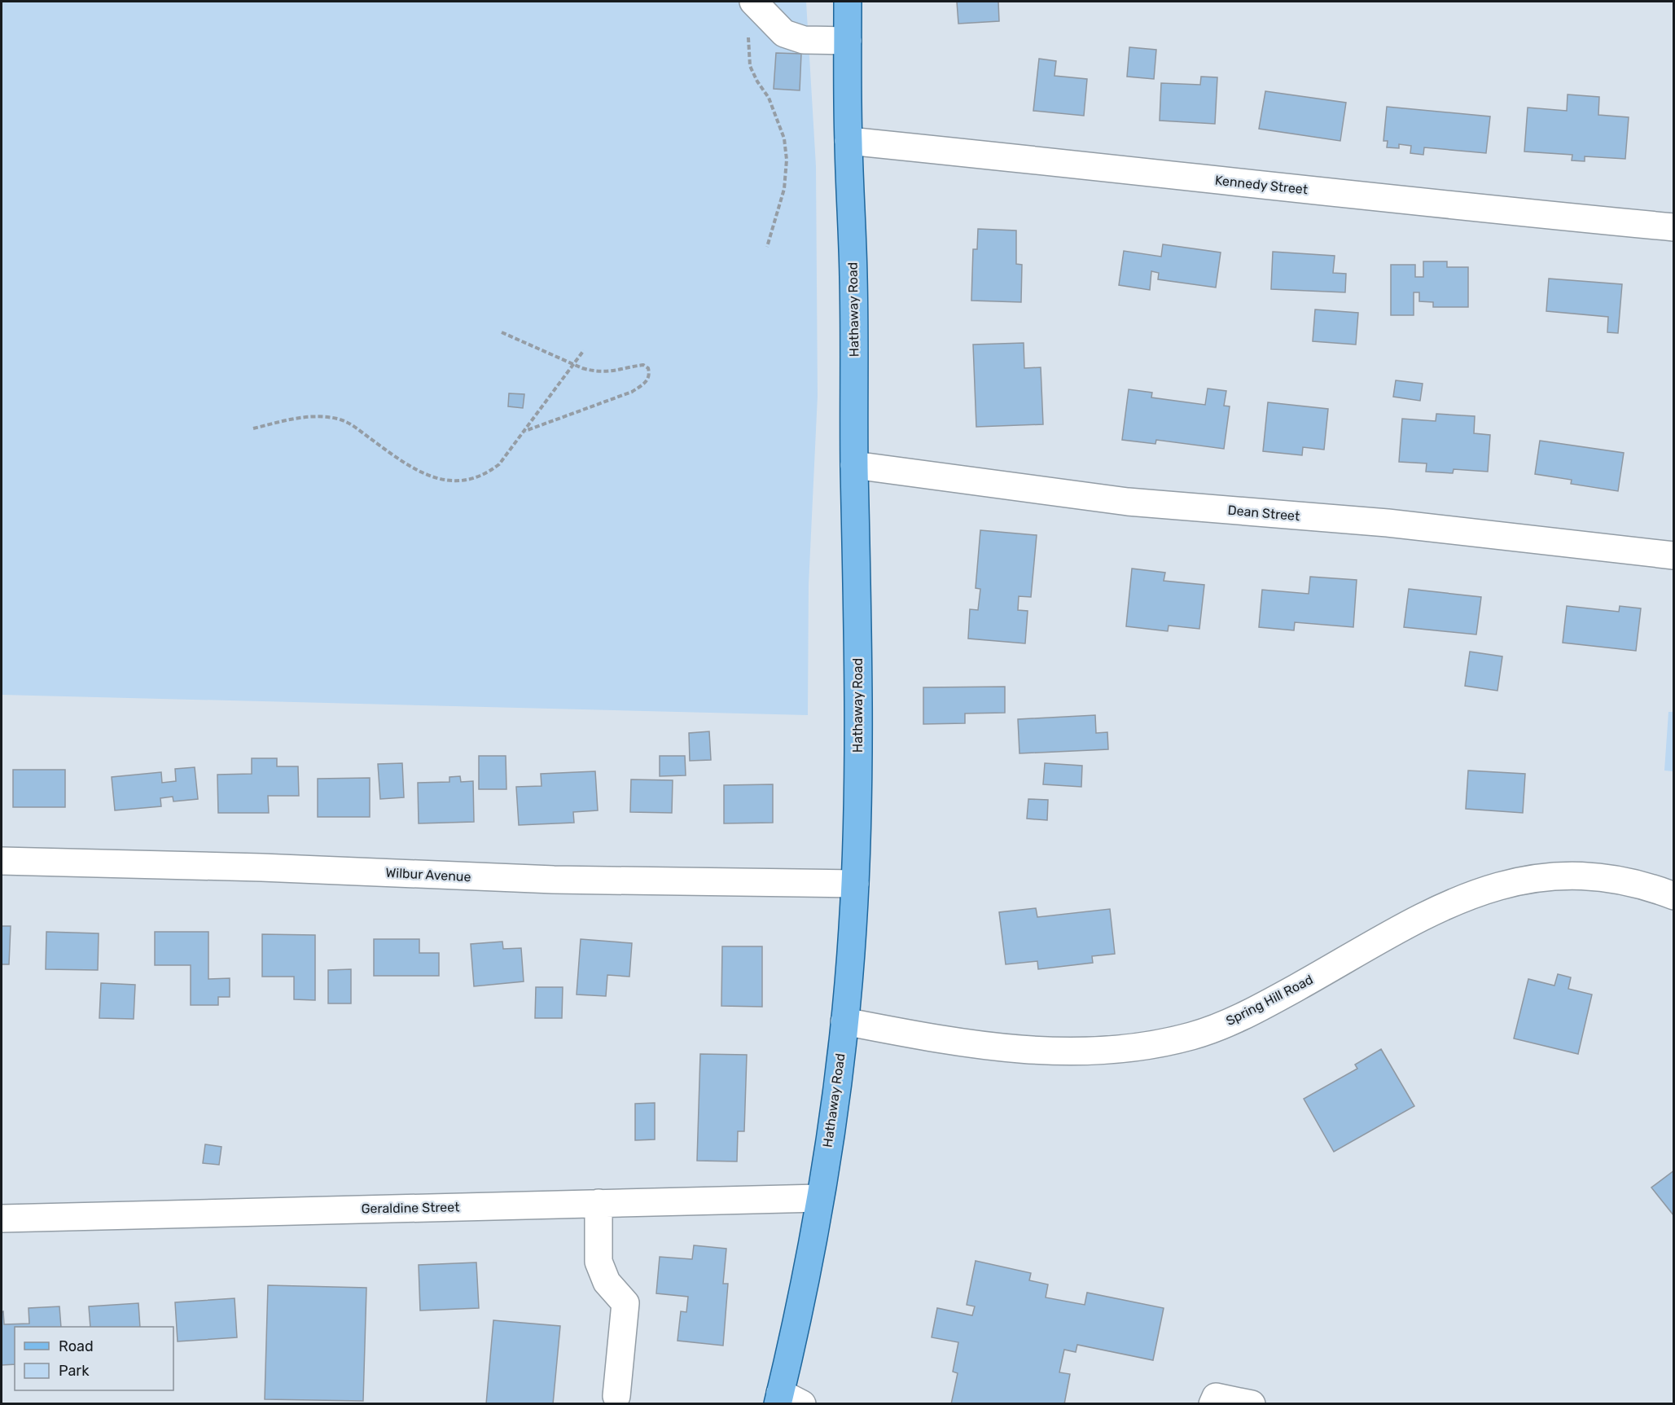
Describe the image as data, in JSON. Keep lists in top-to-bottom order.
{
  "streets": {
    "main road": ["Hathaway Road"],
    "street": [
      "Kennedy Street",
      "Dean Street",
      "Wilbur Avenue",
      "Spring Hill Road",
      "Geraldine Street"
    ]
  },
  "crossings": [
    ["Kennedy Street", "Hathaway Road"],
    ["Hathaway Road", "Dean Street"],
    ["Hathaway Road", "Wilbur Avenue"],
    ["Hathaway Road", "Spring Hill Road"],
    ["Hathaway Road", "Geraldine Street"]
  ],
  "legend": ["Road", "Park"]
}
